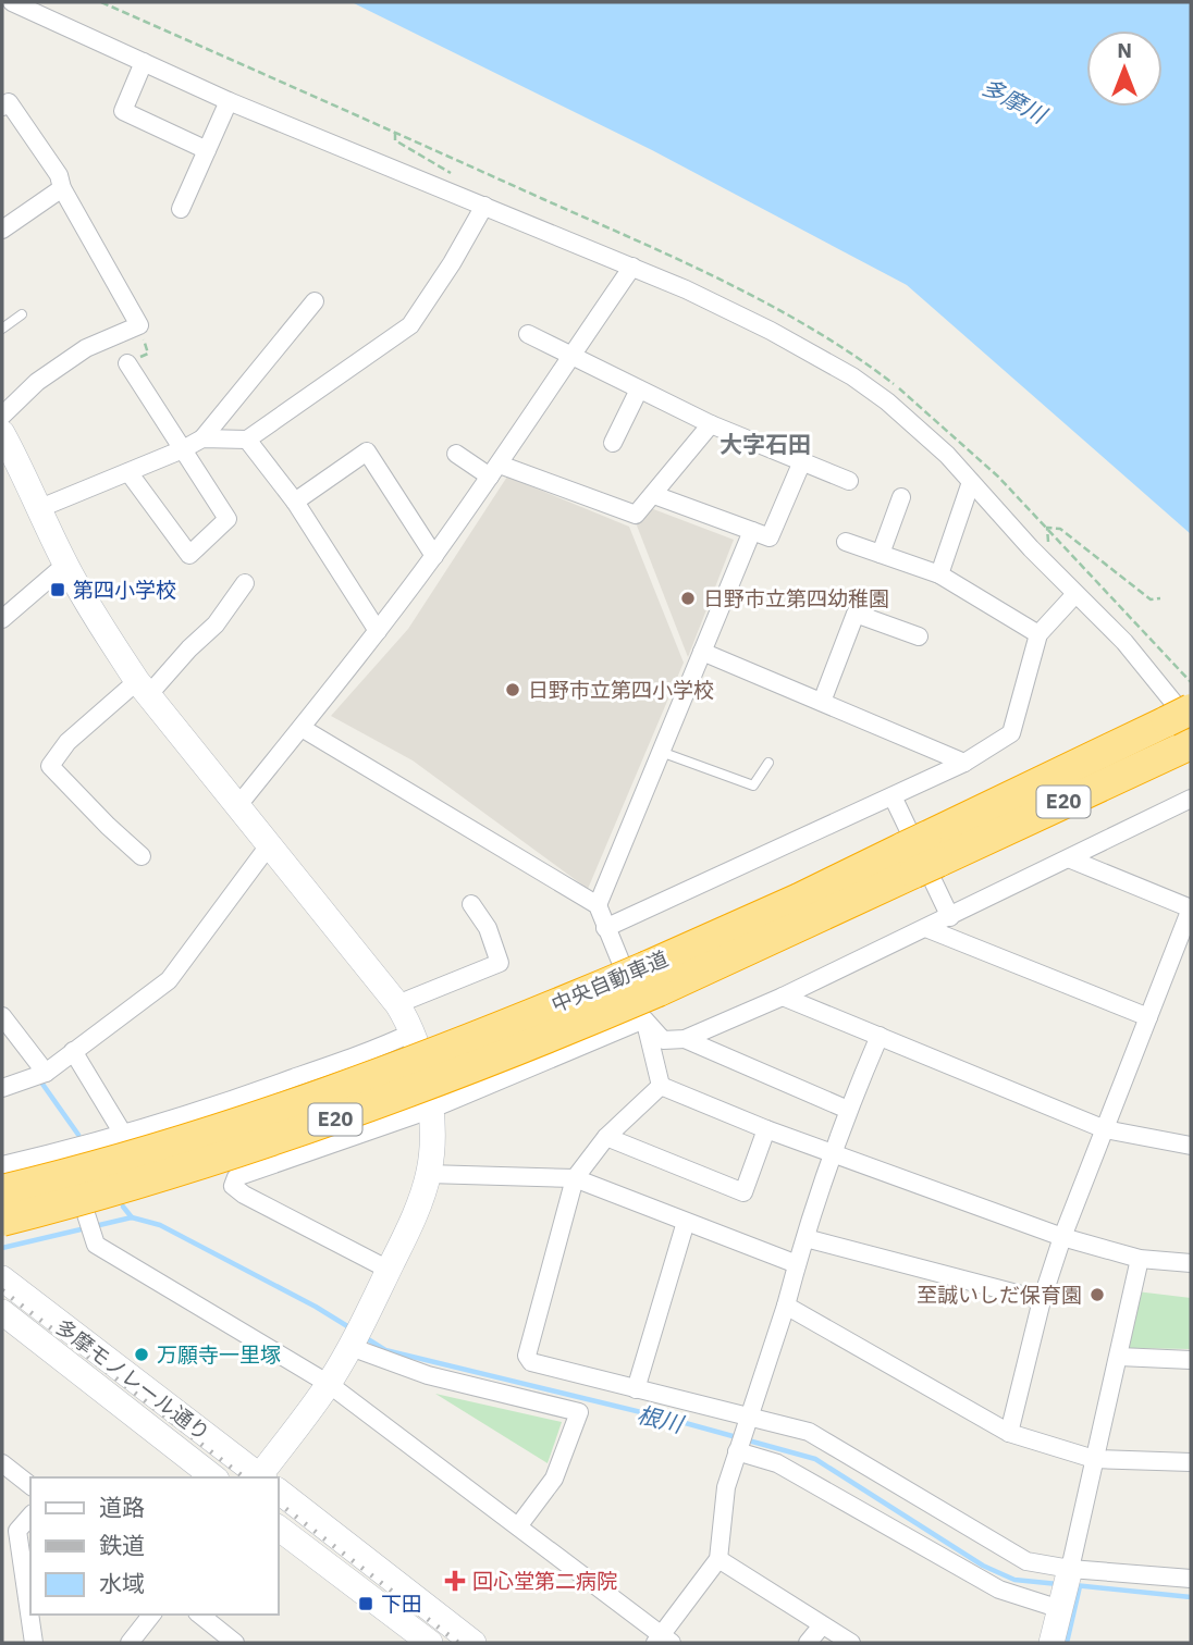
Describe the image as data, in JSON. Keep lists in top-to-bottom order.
{
  "streets": {
    "highway": ["E20", "中央自動車道"],
    "main road": ["多摩モノレール通り"]
  },
  "districts": ["大字石田"],
  "water": ["多摩川", "根川"],
  "places": {
    "transit": ["第四小学校", "下田"],
    "other": [
      "日野市立第四幼稚園",
      "日野市立第四小学校",
      "至誠いしだ保育園",
      "万願寺一里塚"
    ],
    "health": ["回心堂第二病院"]
  },
  "legend": ["道路", "鉄道", "水域"],
  "north": "top"
}
